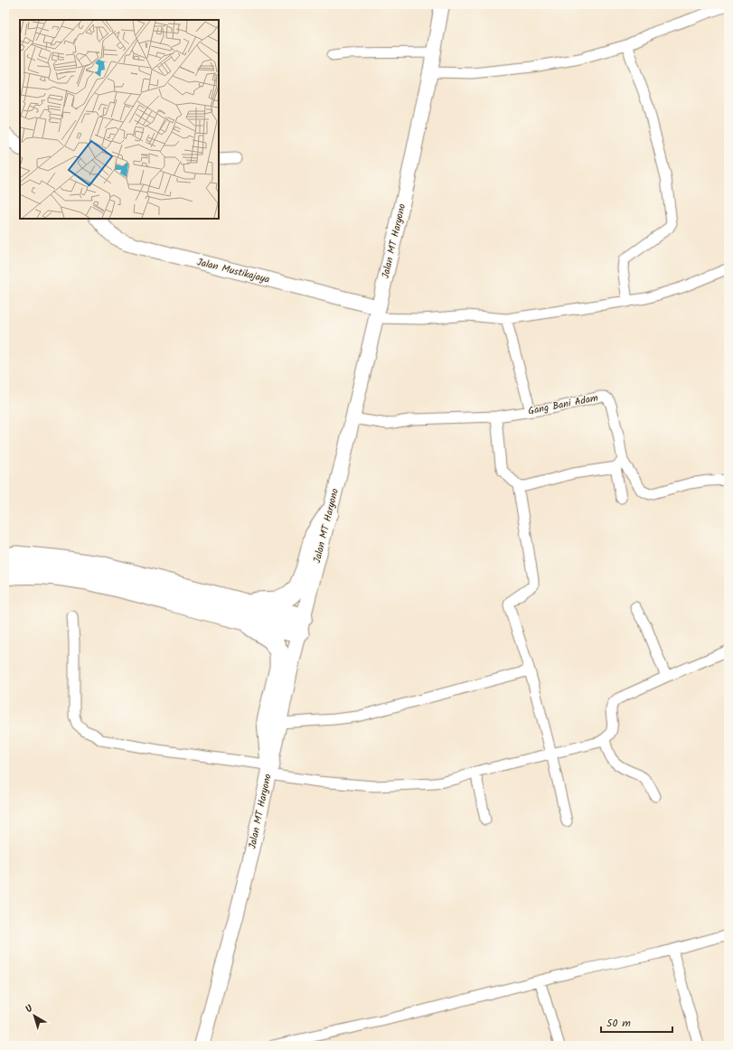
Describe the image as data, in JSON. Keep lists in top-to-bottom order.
{
  "streets": {
    "main road": ["Jalan MT Haryono", "Jalan Mustikajaya"],
    "street": ["Gang Bani Adam"]
  },
  "crossings": [
    ["Jalan MT Haryono", "Jalan Mustikajaya"],
    ["Jalan MT Haryono", "Gang Bani Adam"]
  ],
  "scale_bar": "50 m",
  "north": "top left"
}
